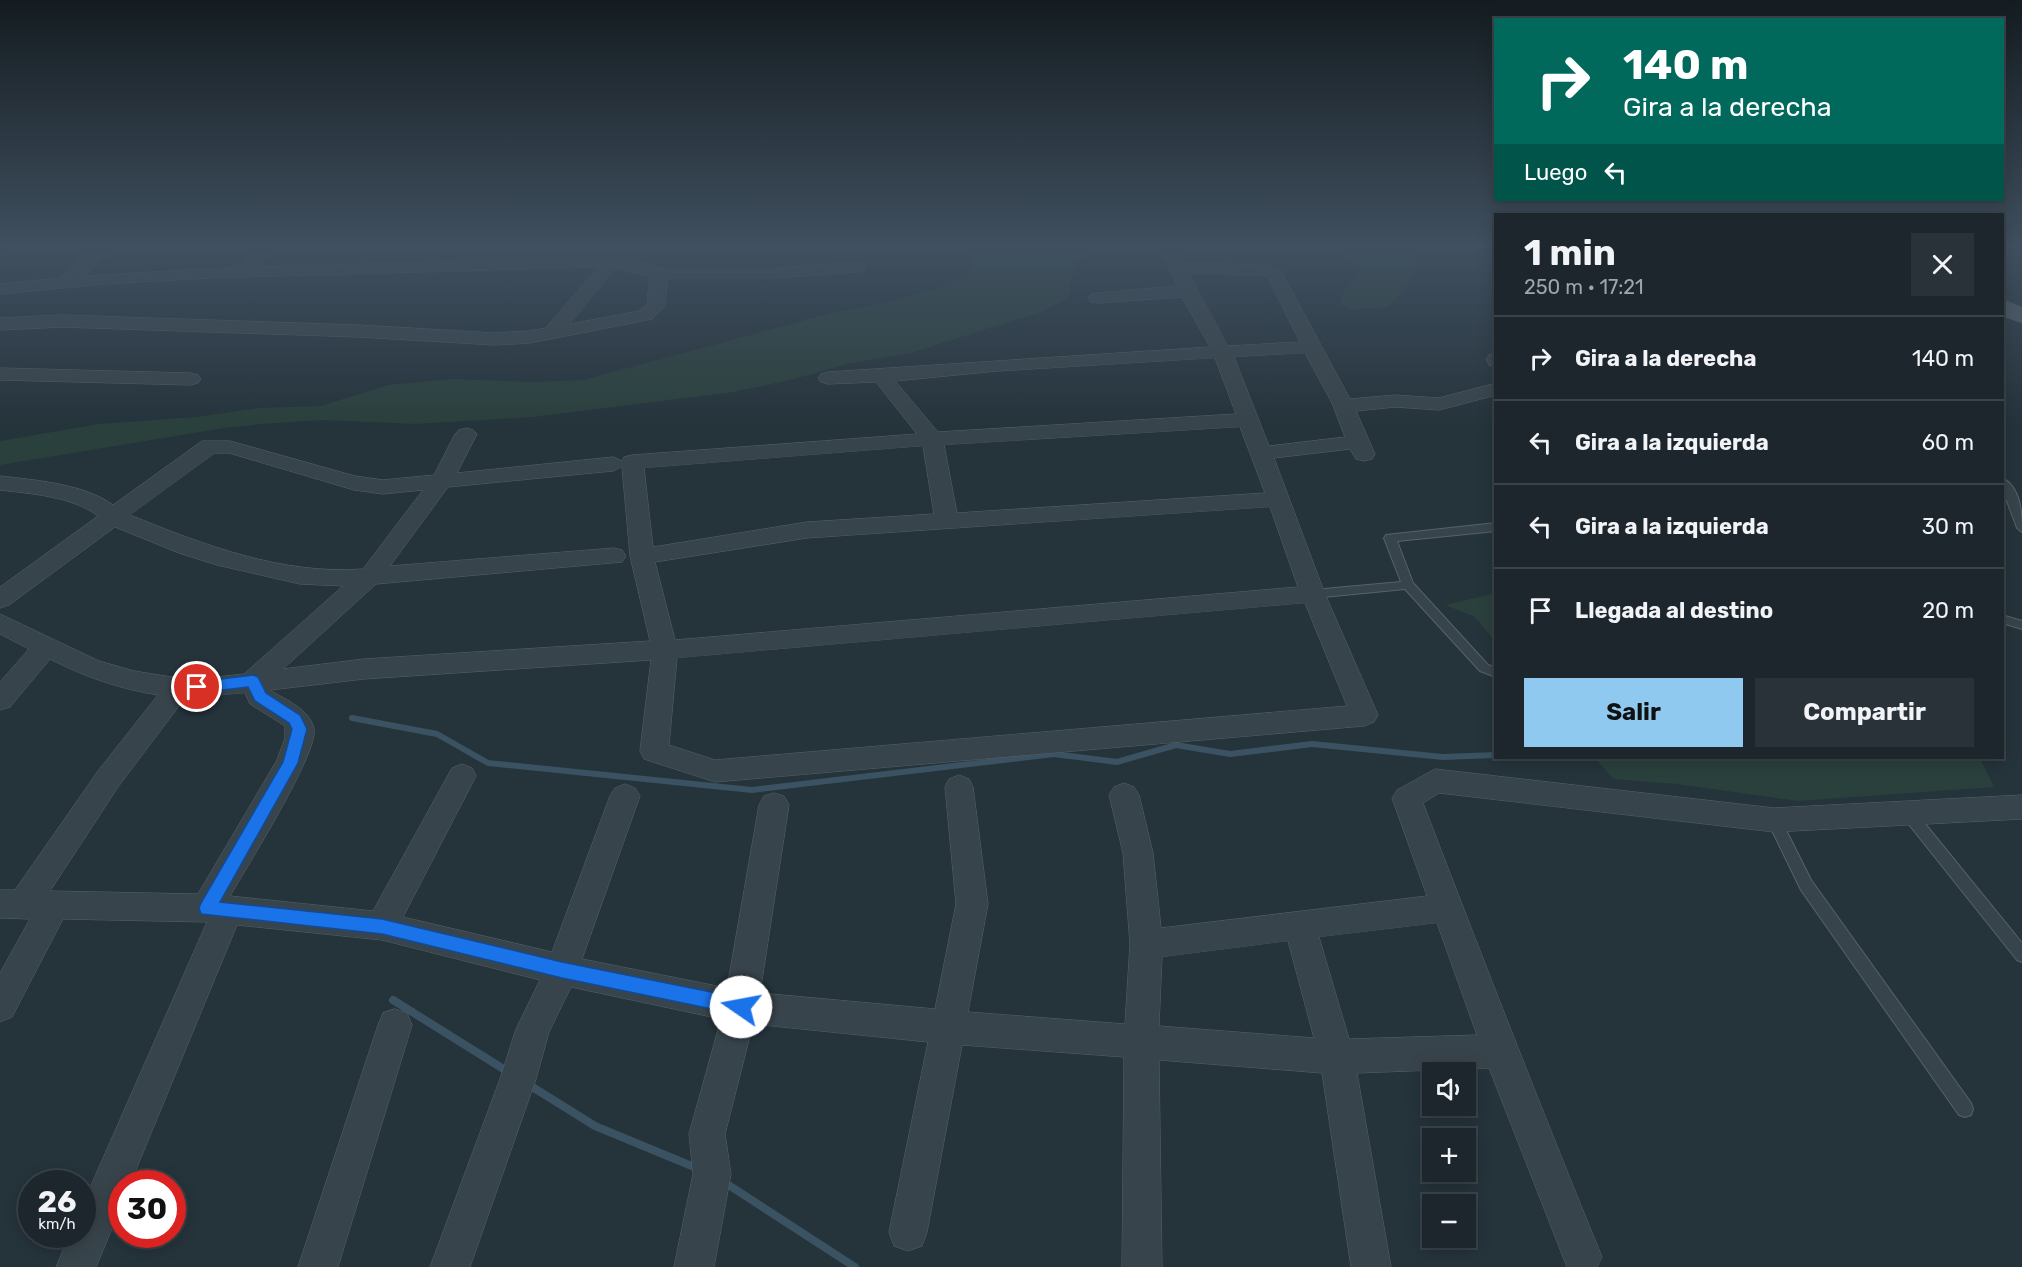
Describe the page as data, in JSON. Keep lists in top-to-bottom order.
{
  "page": {
    "turn": ["140 m", "Gira a la derecha"],
    "then": "Luego",
    "heading": ["1 min", "250 m · 17:21"],
    "list": [
      {
        "name": "Gira a la derecha",
        "value": "140 m"
      },
      {
        "name": "Gira a la izquierda",
        "value": "60 m"
      },
      {
        "name": "Gira a la izquierda",
        "value": "30 m"
      },
      {
        "name": "Llegada al destino",
        "value": "20 m"
      }
    ],
    "buttons": ["Salir", "Compartir"],
    "map_buttons": ["+", "−"],
    "speed": "26 km/h",
    "limit": "30"
  }
}
